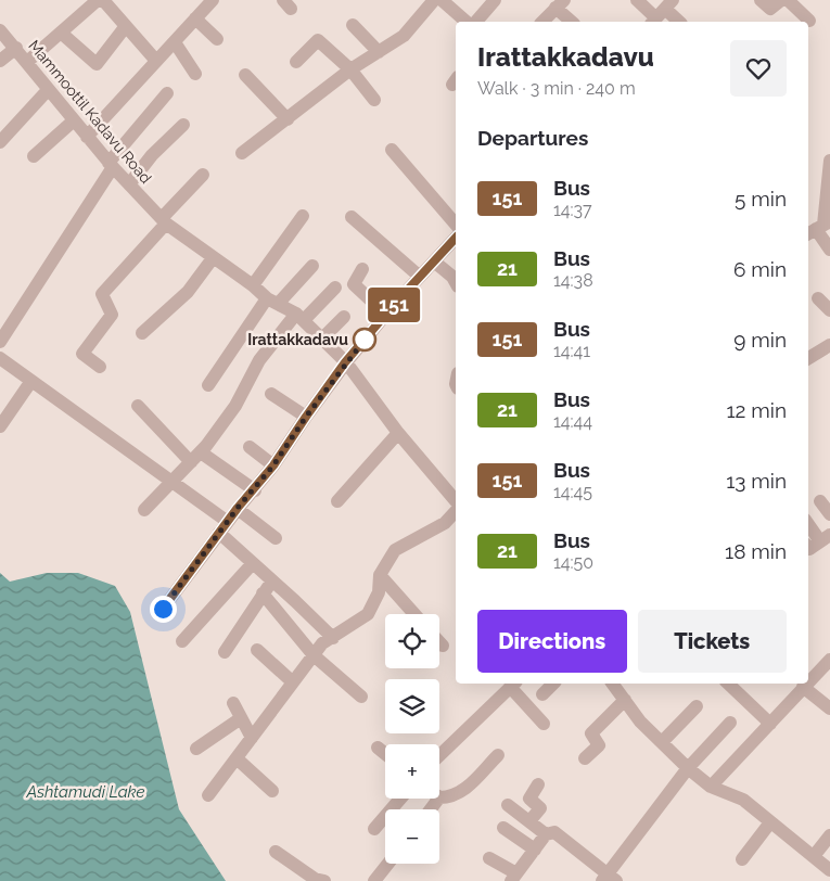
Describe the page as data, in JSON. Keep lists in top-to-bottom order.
{
  "streets": {
    "street": ["Mammoottil Kadavu Road"]
  },
  "water": ["Ashtamudi Lake"],
  "places": ["Irattakkadavu"],
  "lines": ["bus line 151"],
  "page": {
    "on_map": "151",
    "heading": [
      ["Irattakkadavu", "Walk · 3 min · 240 m"],
      "Departures"
    ],
    "list": [
      {
        "mark": "151",
        "name": "Bus",
        "note": "14:37",
        "value": "5 min"
      },
      {
        "mark": "21",
        "name": "Bus",
        "note": "14:38",
        "value": "6 min"
      },
      {
        "mark": "151",
        "name": "Bus",
        "note": "14:41",
        "value": "9 min"
      },
      {
        "mark": "21",
        "name": "Bus",
        "note": "14:44",
        "value": "12 min"
      },
      {
        "mark": "151",
        "name": "Bus",
        "note": "14:45",
        "value": "13 min"
      },
      {
        "mark": "21",
        "name": "Bus",
        "note": "14:50",
        "value": "18 min"
      }
    ],
    "buttons": ["Directions", "Tickets"],
    "map_buttons": ["+", "−"]
  }
}
